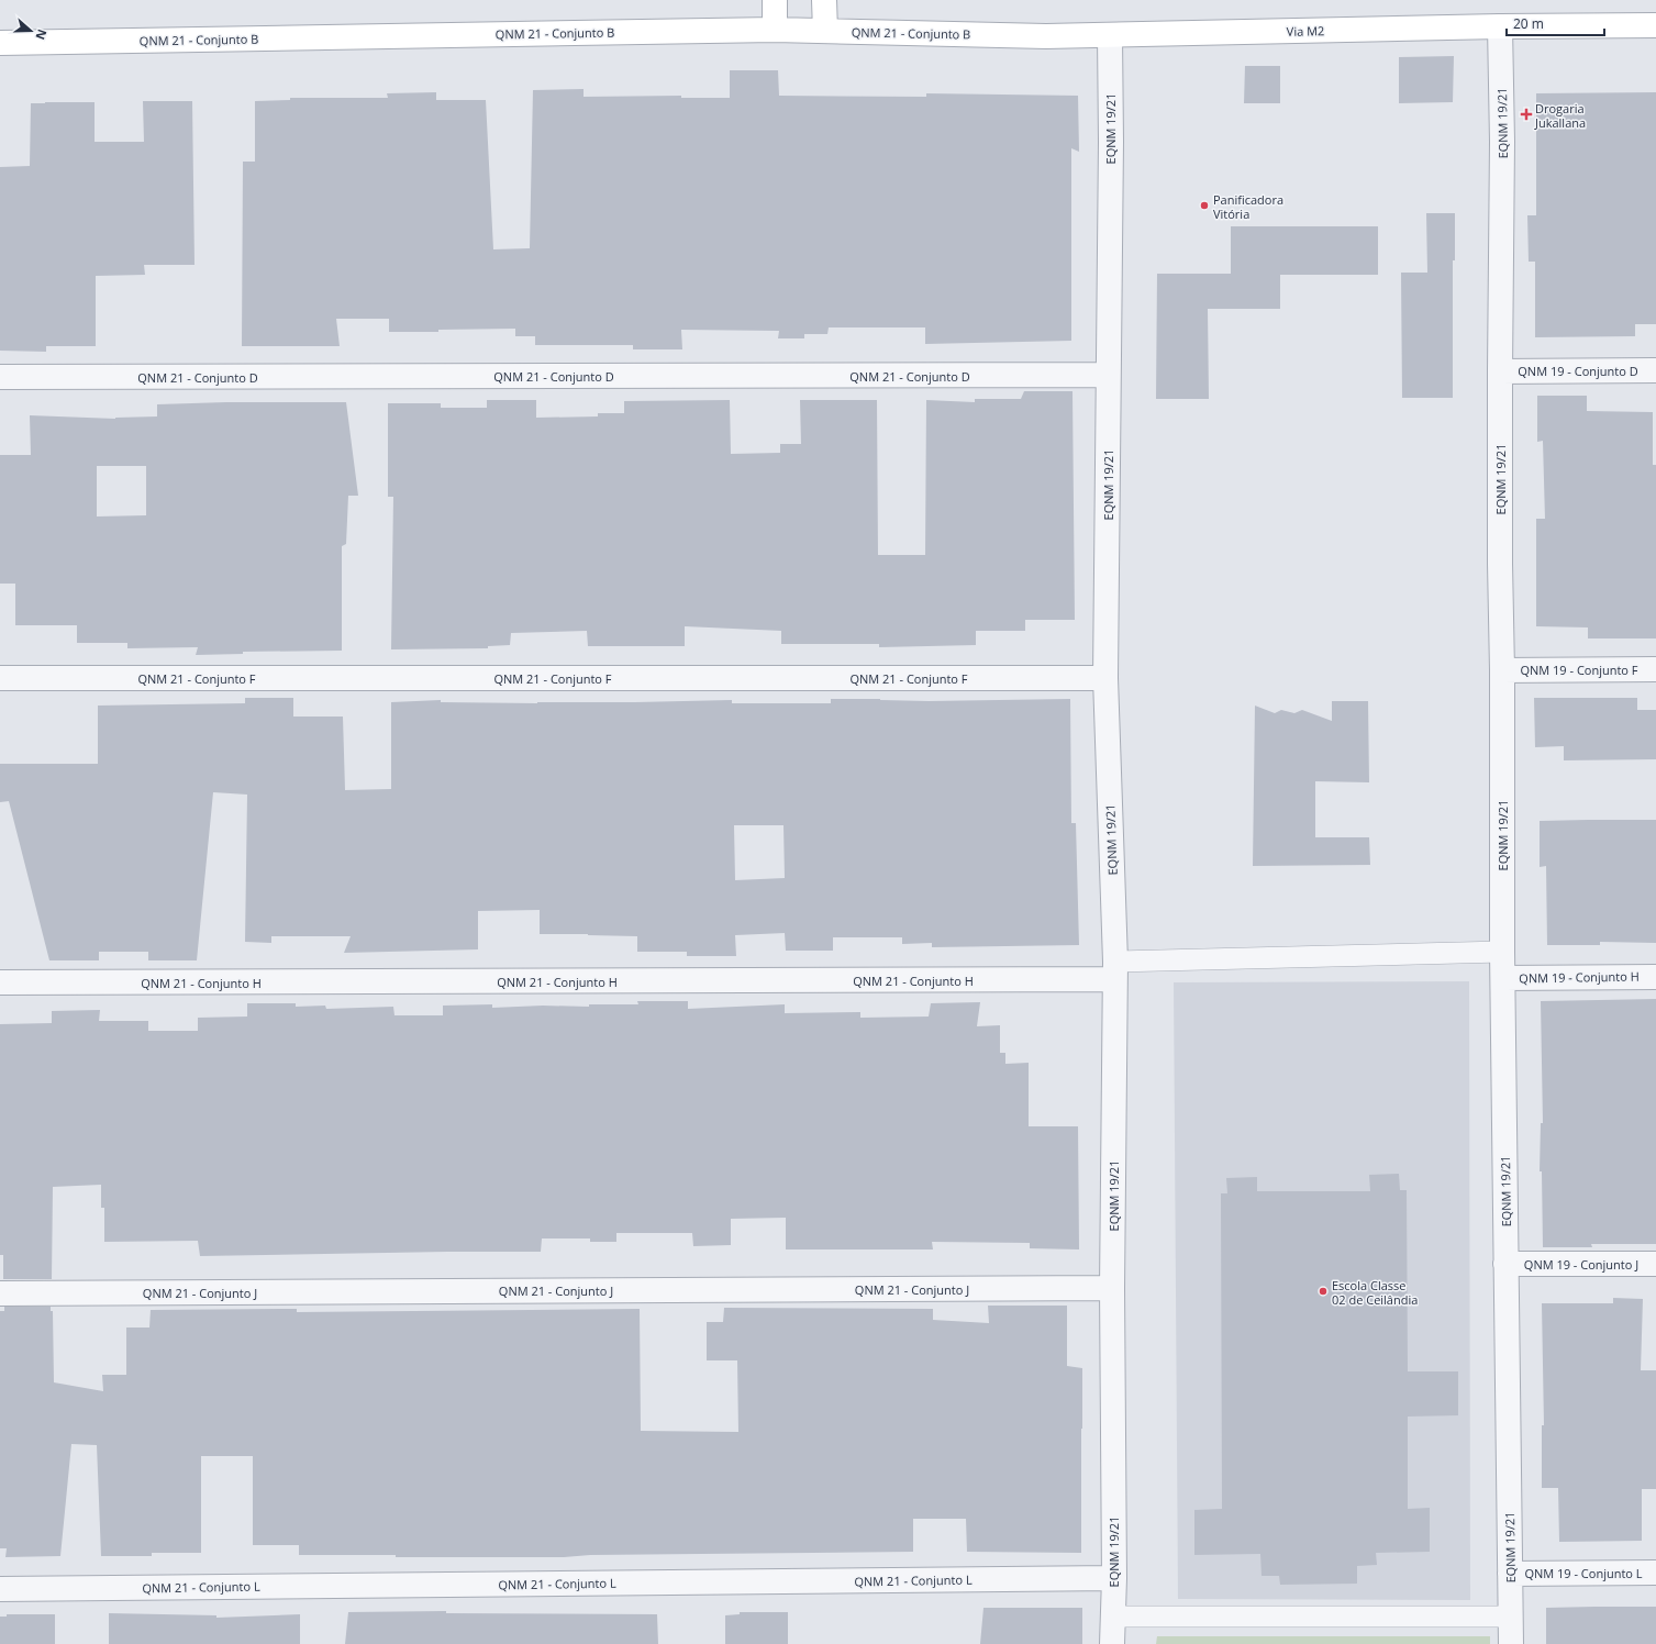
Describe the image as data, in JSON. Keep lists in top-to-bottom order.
{
  "streets": {
    "main road": ["Via M2", "QNM 21 - Conjunto B"],
    "street": [
      "EQNM 19/21",
      "QNM 19 - Conjunto D",
      "QNM 21 - Conjunto D",
      "QNM 19 - Conjunto F",
      "QNM 21 - Conjunto F",
      "QNM 19 - Conjunto H",
      "QNM 21 - Conjunto H",
      "QNM 19 - Conjunto J",
      "QNM 21 - Conjunto J",
      "QNM 19 - Conjunto L",
      "QNM 21 - Conjunto L"
    ]
  },
  "crossings": [
    ["Via M2", "QNM 21 - Conjunto B"],
    ["Via M2", "EQNM 19/21"],
    ["QNM 21 - Conjunto B", "EQNM 19/21"],
    ["EQNM 19/21", "QNM 19 - Conjunto D"],
    ["EQNM 19/21", "QNM 21 - Conjunto D"],
    ["EQNM 19/21", "QNM 19 - Conjunto F"],
    ["EQNM 19/21", "QNM 21 - Conjunto F"],
    ["EQNM 19/21", "QNM 19 - Conjunto H"],
    ["EQNM 19/21", "QNM 21 - Conjunto H"],
    ["EQNM 19/21", "QNM 19 - Conjunto J"],
    ["EQNM 19/21", "QNM 21 - Conjunto J"],
    ["EQNM 19/21", "QNM 19 - Conjunto L"],
    ["EQNM 19/21", "QNM 21 - Conjunto L"]
  ],
  "places": {
    "health": ["Drogaria Jukallana"],
    "other": ["Panificadora Vitória", "Escola Classe 02 de Ceilândia"]
  },
  "scale_bar": "20 m",
  "north": "right"
}
